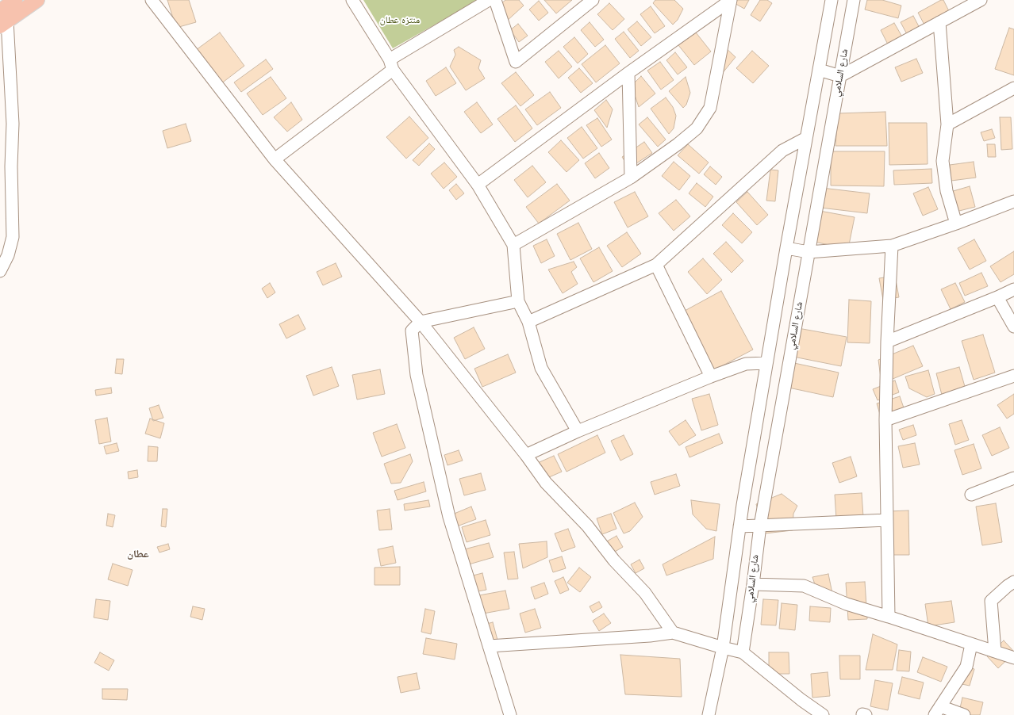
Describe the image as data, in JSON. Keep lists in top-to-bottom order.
{
  "streets": {
    "street": ["شارع السلامي"]
  },
  "districts": ["عطان"],
  "parks": ["منتزه عطان"]
}
